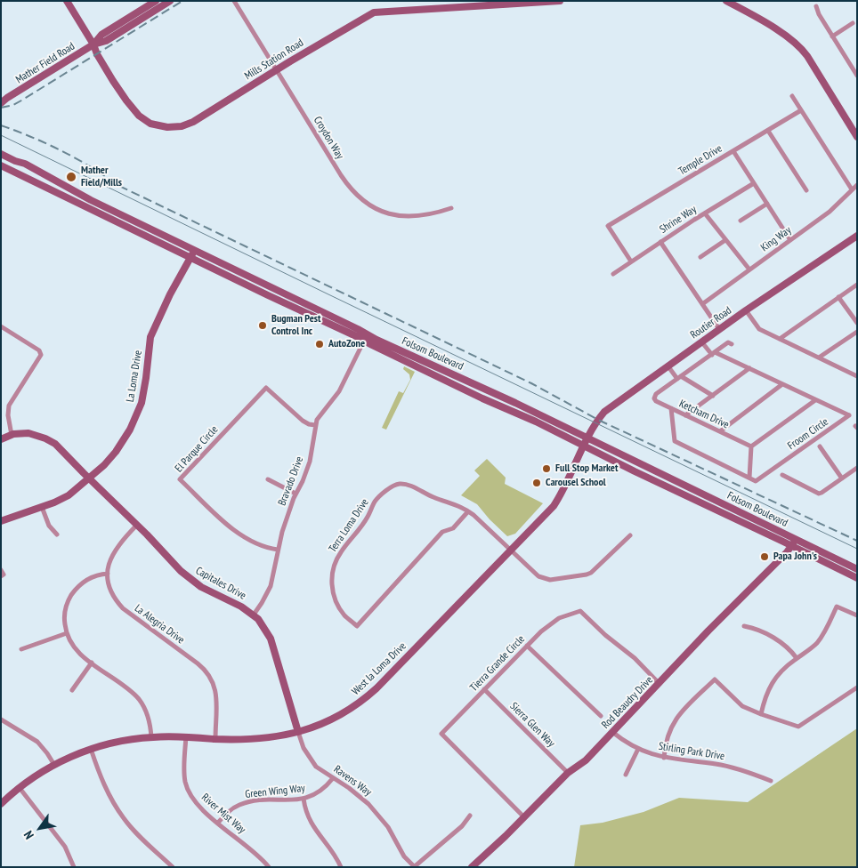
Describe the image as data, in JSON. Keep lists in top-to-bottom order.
{
  "streets": {
    "street": [
      "Mills Station Road",
      "Mather Field Road",
      "Croydon Way",
      "Temple Drive",
      "Shrine Way",
      "King Way",
      "Routier Road",
      "Folsom Boulevard",
      "La Loma Drive",
      "Ketcham Drive",
      "Froom Circle",
      "El Parque Circle",
      "Bravado Drive",
      "Terra Loma Drive",
      "Capitales Drive",
      "La Alegria Drive",
      "Tierra Grande Circle",
      "West la Loma Drive",
      "Rod Beaudry Drive",
      "Sierra Glen Way",
      "Stirling Park Drive",
      "Ravens Way",
      "Green Wing Way",
      "River Mist Way"
    ]
  },
  "crossings": [
    ["Mills Station Road", "Mather Field Road"],
    ["Mills Station Road", "Croydon Way"],
    ["Temple Drive", "Shrine Way"],
    ["Routier Road", "Folsom Boulevard"],
    ["Routier Road", "West la Loma Drive"],
    ["Folsom Boulevard", "La Loma Drive"],
    ["Folsom Boulevard", "Bravado Drive"],
    ["Folsom Boulevard", "West la Loma Drive"],
    ["Folsom Boulevard", "Rod Beaudry Drive"],
    ["La Loma Drive", "Capitales Drive"],
    ["El Parque Circle", "Bravado Drive"],
    ["Bravado Drive", "Capitales Drive"],
    ["Terra Loma Drive", "West la Loma Drive"],
    ["Capitales Drive", "La Alegria Drive"],
    ["Capitales Drive", "West la Loma Drive"],
    ["Capitales Drive", "Ravens Way"],
    ["La Alegria Drive", "West la Loma Drive"],
    ["Tierra Grande Circle", "Rod Beaudry Drive"],
    ["Tierra Grande Circle", "Sierra Glen Way"],
    ["West la Loma Drive", "Ravens Way"],
    ["West la Loma Drive", "River Mist Way"],
    ["Rod Beaudry Drive", "Sierra Glen Way"],
    ["Rod Beaudry Drive", "Stirling Park Drive"],
    ["Ravens Way", "Green Wing Way"],
    ["Green Wing Way", "River Mist Way"]
  ],
  "places": [
    "Mather Field/Mills",
    "Bugman Pest Control Inc",
    "AutoZone",
    "Full Stop Market",
    "Carousel School",
    "Papa John's"
  ],
  "north": "bottom left"
}
